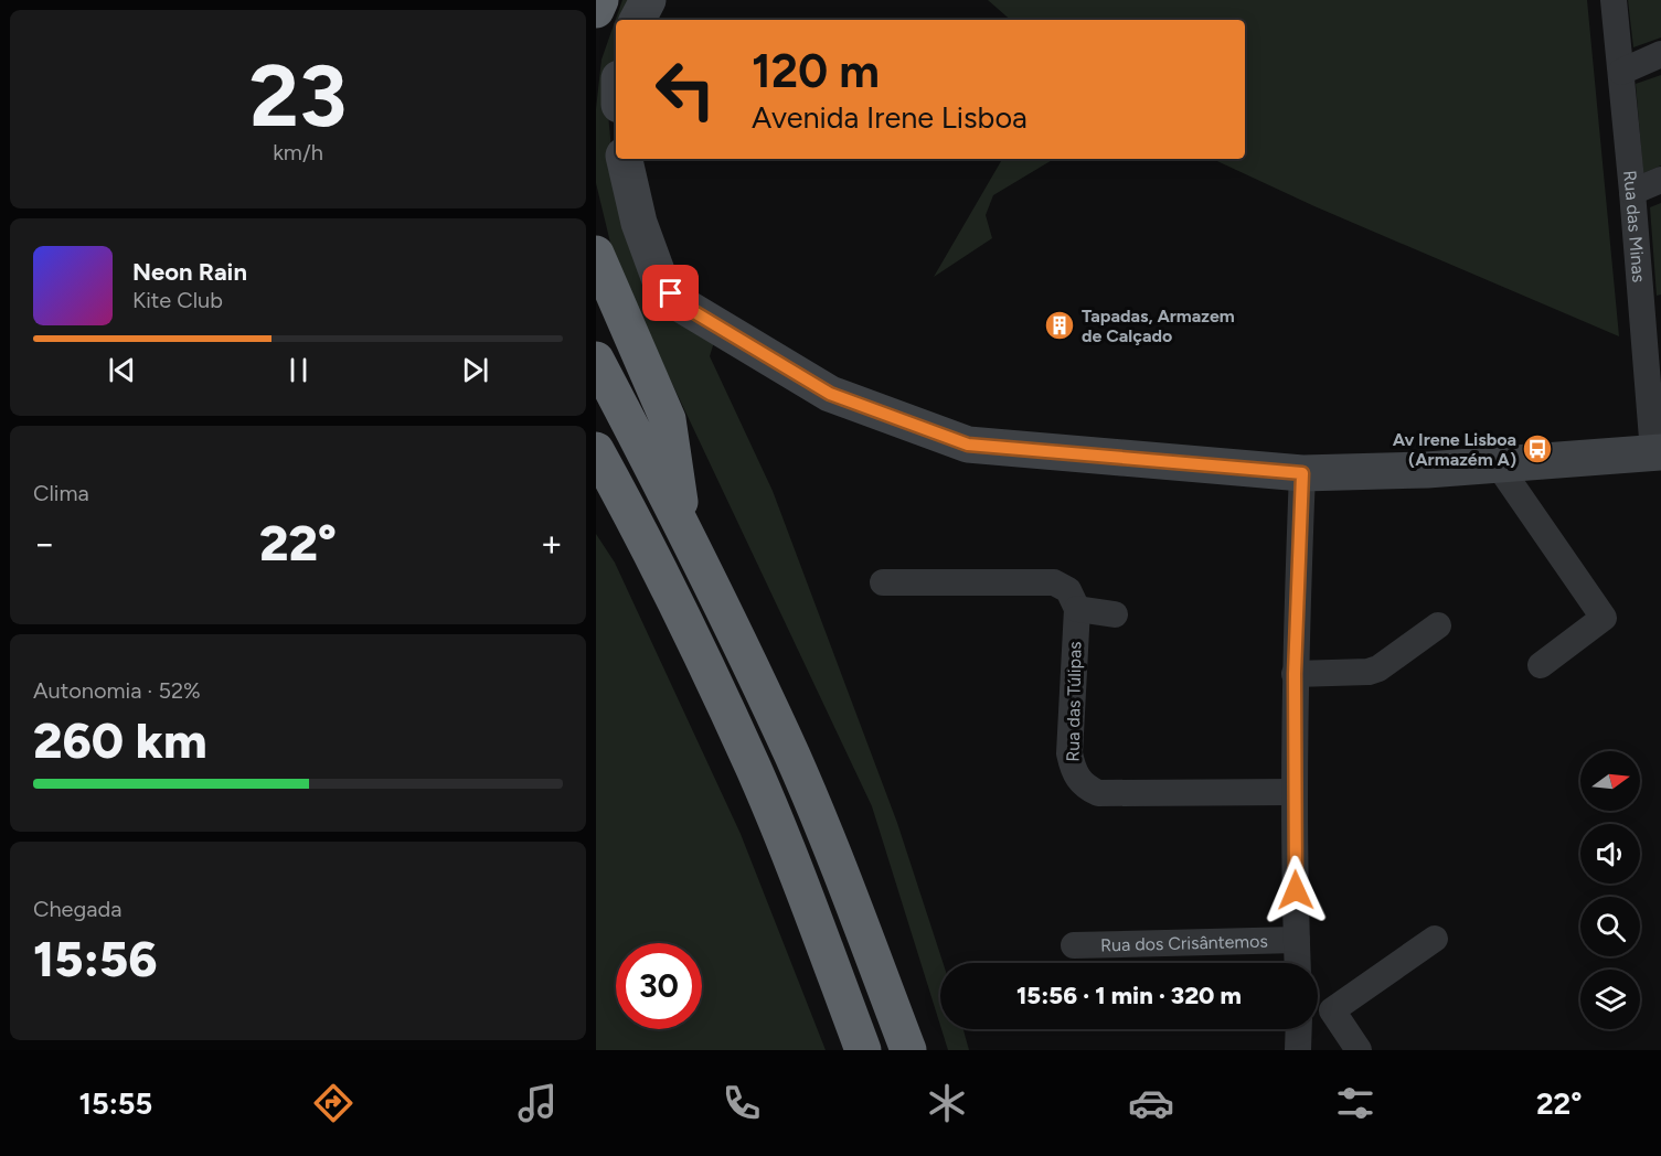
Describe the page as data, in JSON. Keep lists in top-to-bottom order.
{
  "streets": {
    "street": ["Rua das Minas", "Rua das Túlipas", "Rua dos Crisântemos"]
  },
  "places": {
    "building": ["Tapadas, Armazem de Calçado"],
    "bus stop": ["Av Irene Lisboa (Armazém A)"]
  },
  "north": "right",
  "page": {
    "tile": [
      ["23", "km/h"],
      "Clima",
      ["Autonomia · 52%", "260 km"],
      ["Chegada", "15:56"]
    ],
    "turn": ["120 m", "Avenida Irene Lisboa"],
    "song": ["Neon Rain", "Kite Club"],
    "heat": ["−", "22°", "+"],
    "limit": "30",
    "trip": "15:56 · 1 min · 320 m",
    "tabs": ["15:55", "22°"]
  }
}
